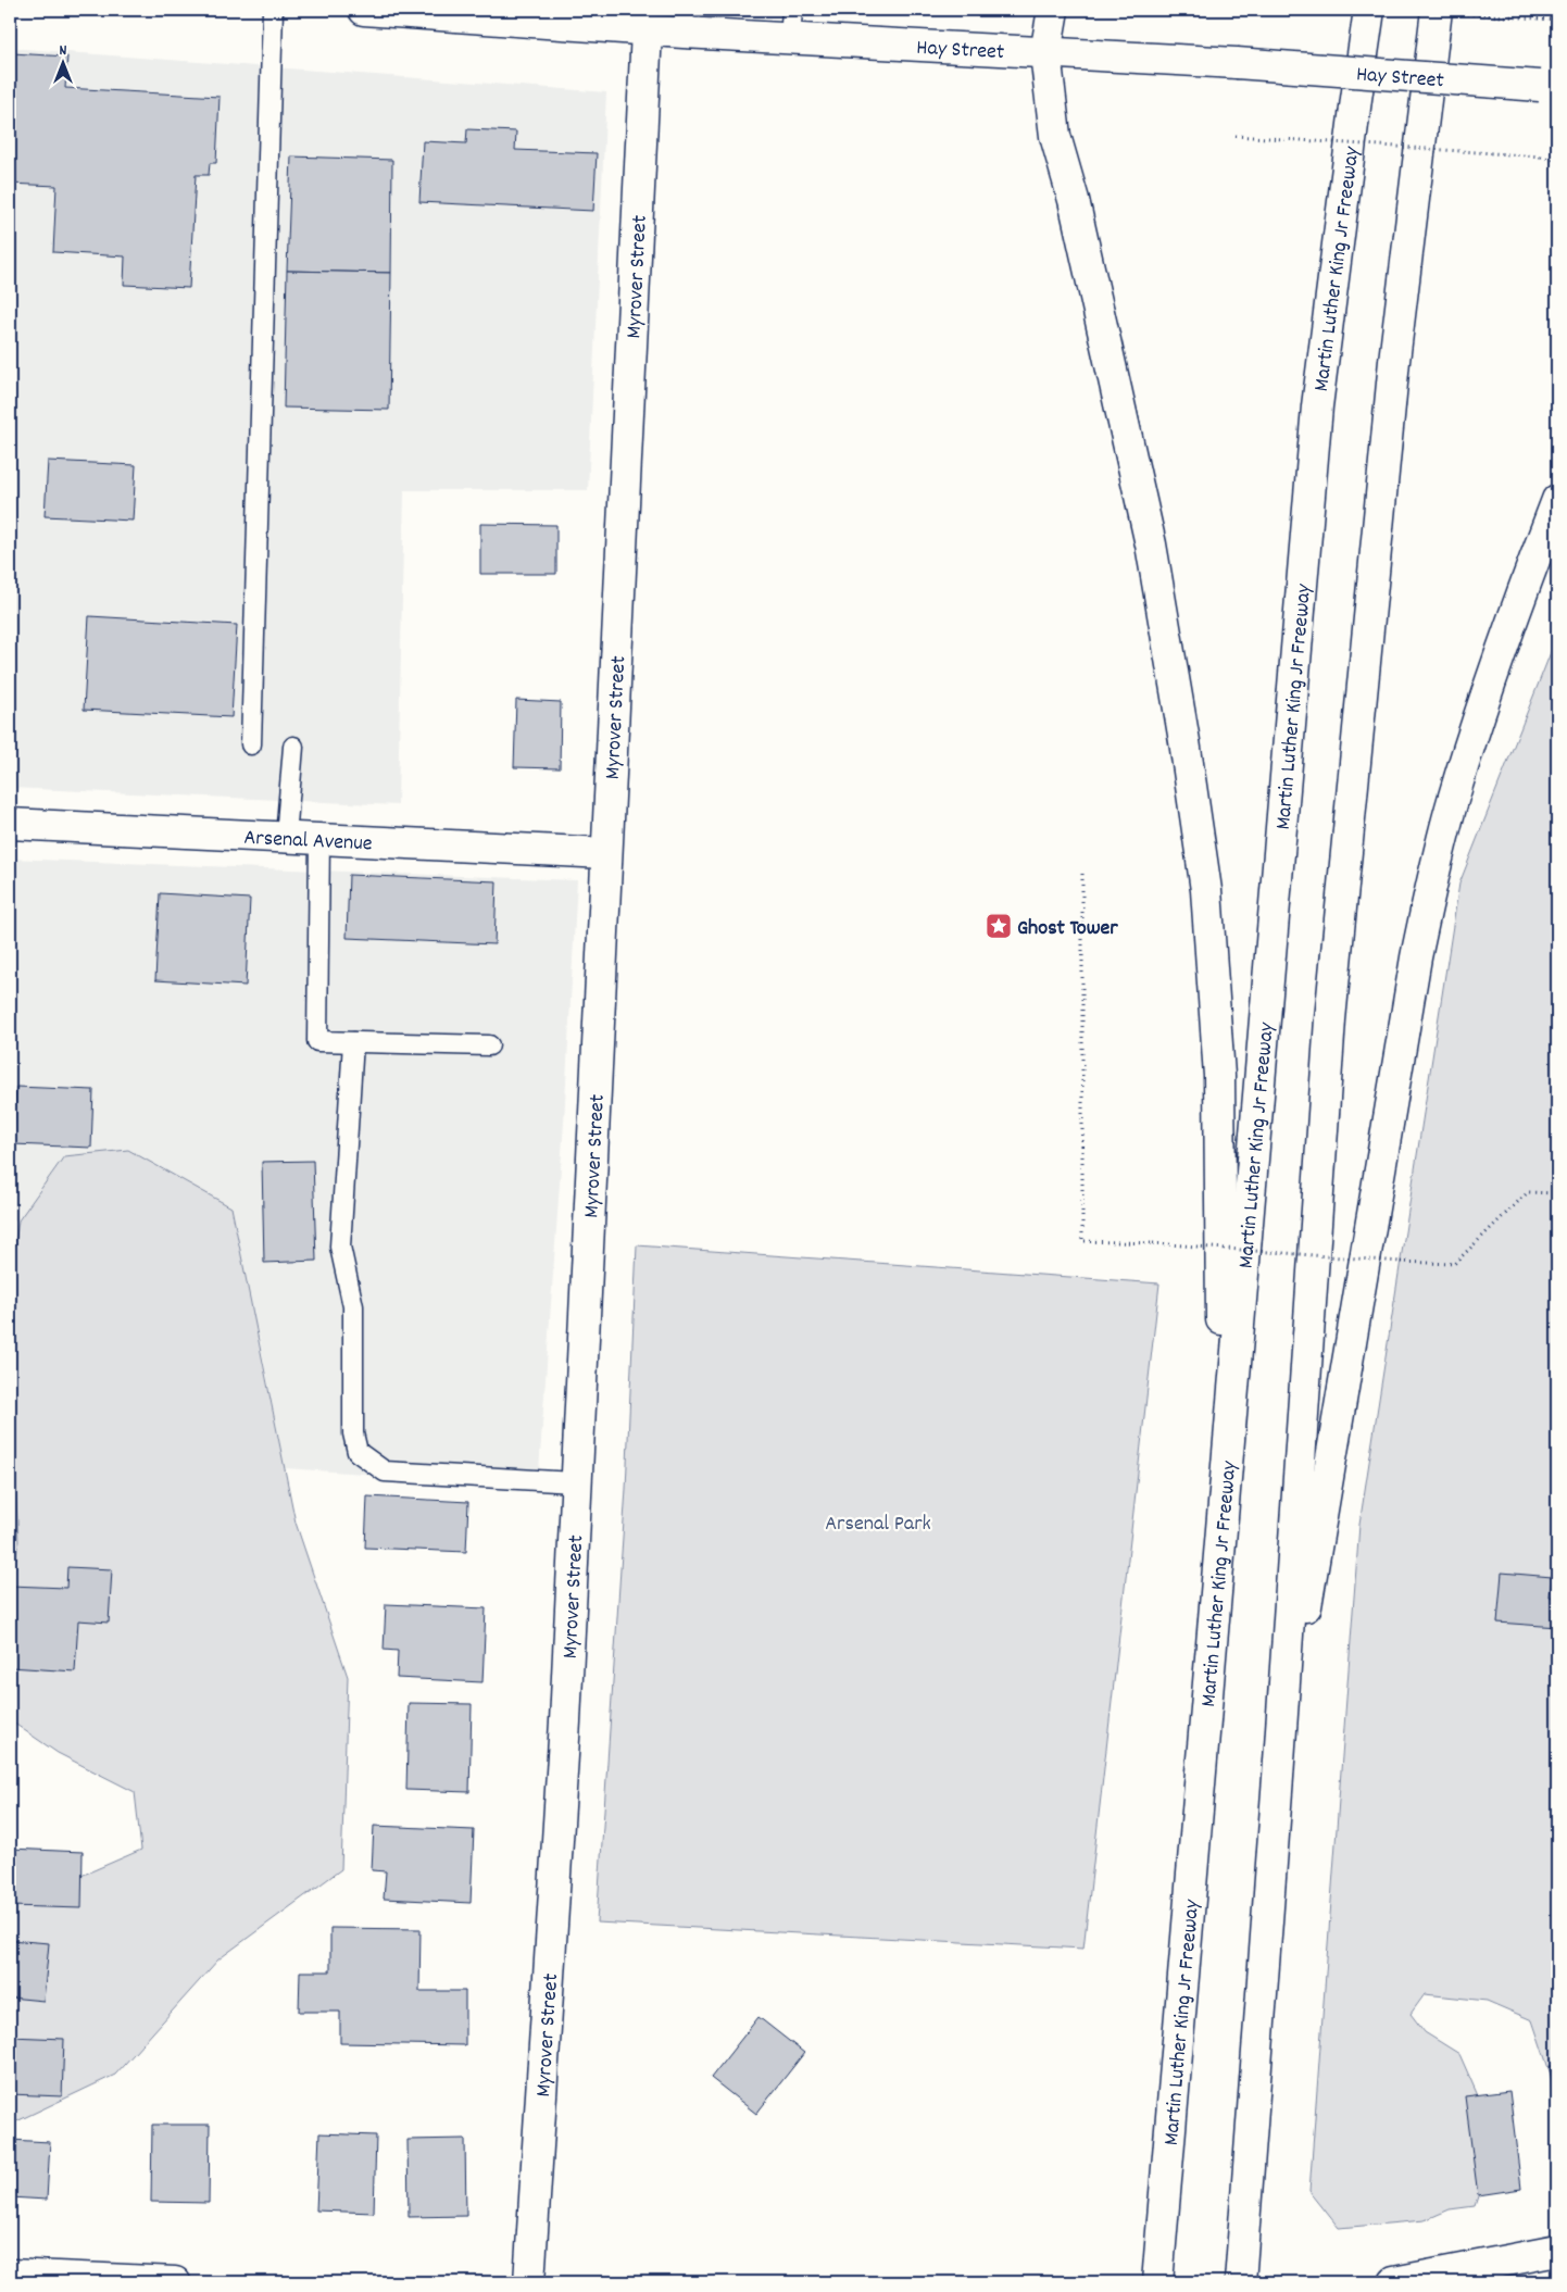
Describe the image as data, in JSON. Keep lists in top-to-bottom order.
{
  "streets": {
    "main road": [
      "Hay Street",
      "Martin Luther King Jr Freeway",
      "Myrover Street",
      "Arsenal Avenue"
    ]
  },
  "crossings": [
    ["Hay Street", "Myrover Street"],
    ["Myrover Street", "Arsenal Avenue"]
  ],
  "parks": ["Arsenal Park"],
  "places": {
    "place": ["Ghost Tower"]
  },
  "north": "top"
}
